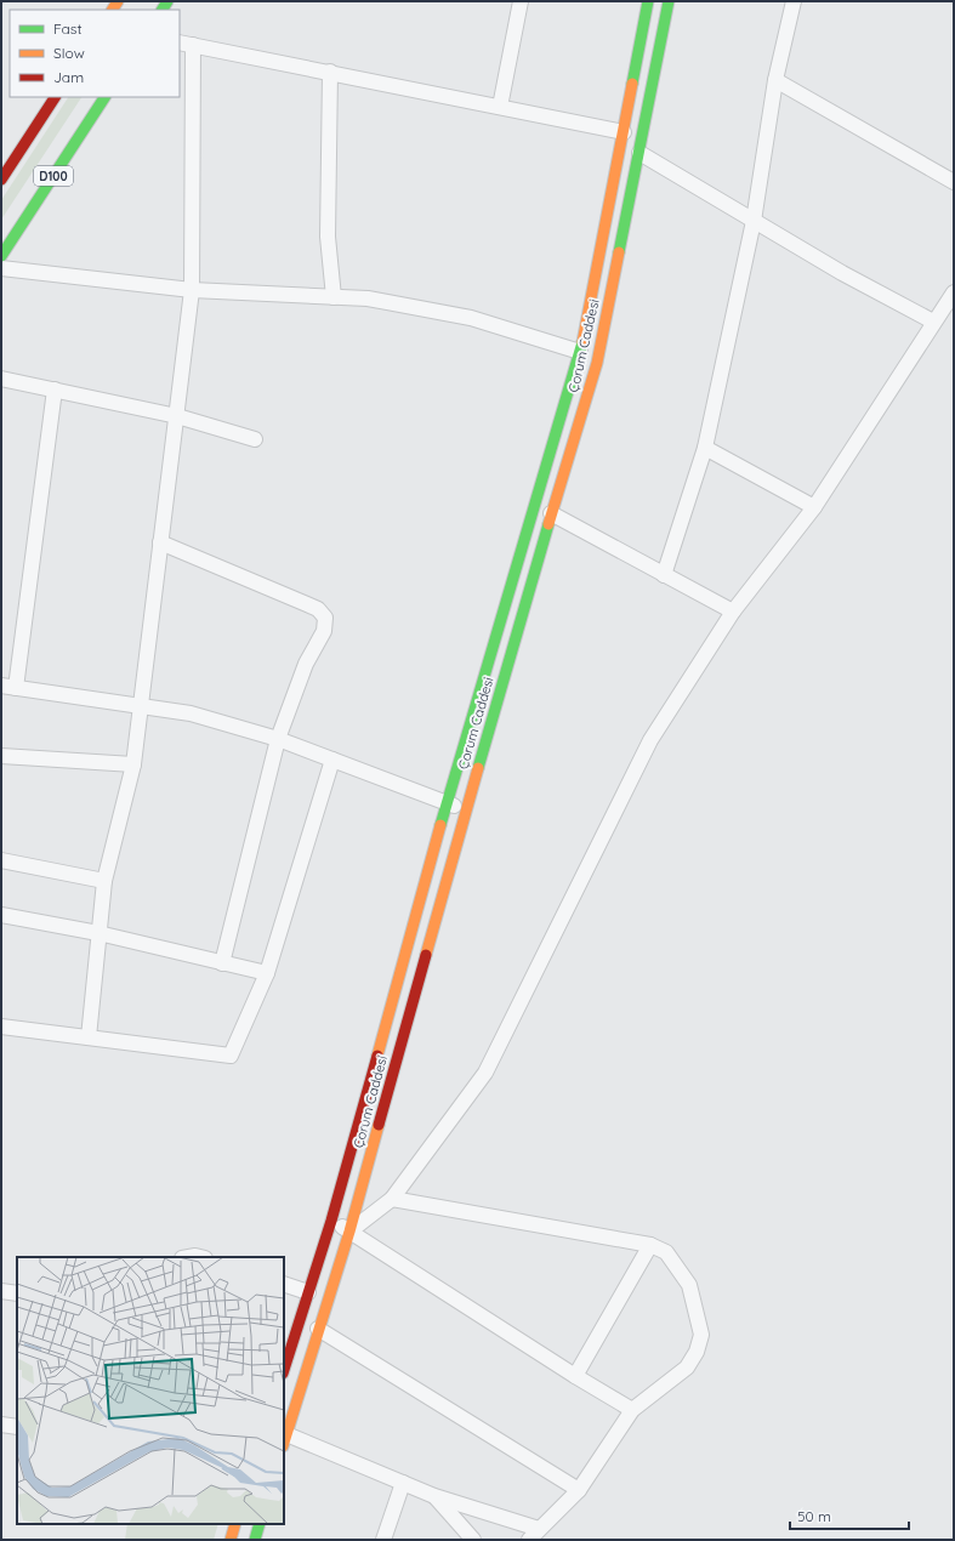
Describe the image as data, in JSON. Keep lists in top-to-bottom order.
{
  "streets": {
    "main road": ["D100", "Çorum Caddesi"]
  },
  "legend": ["Fast", "Slow", "Jam"],
  "scale_bar": "50 m"
}
